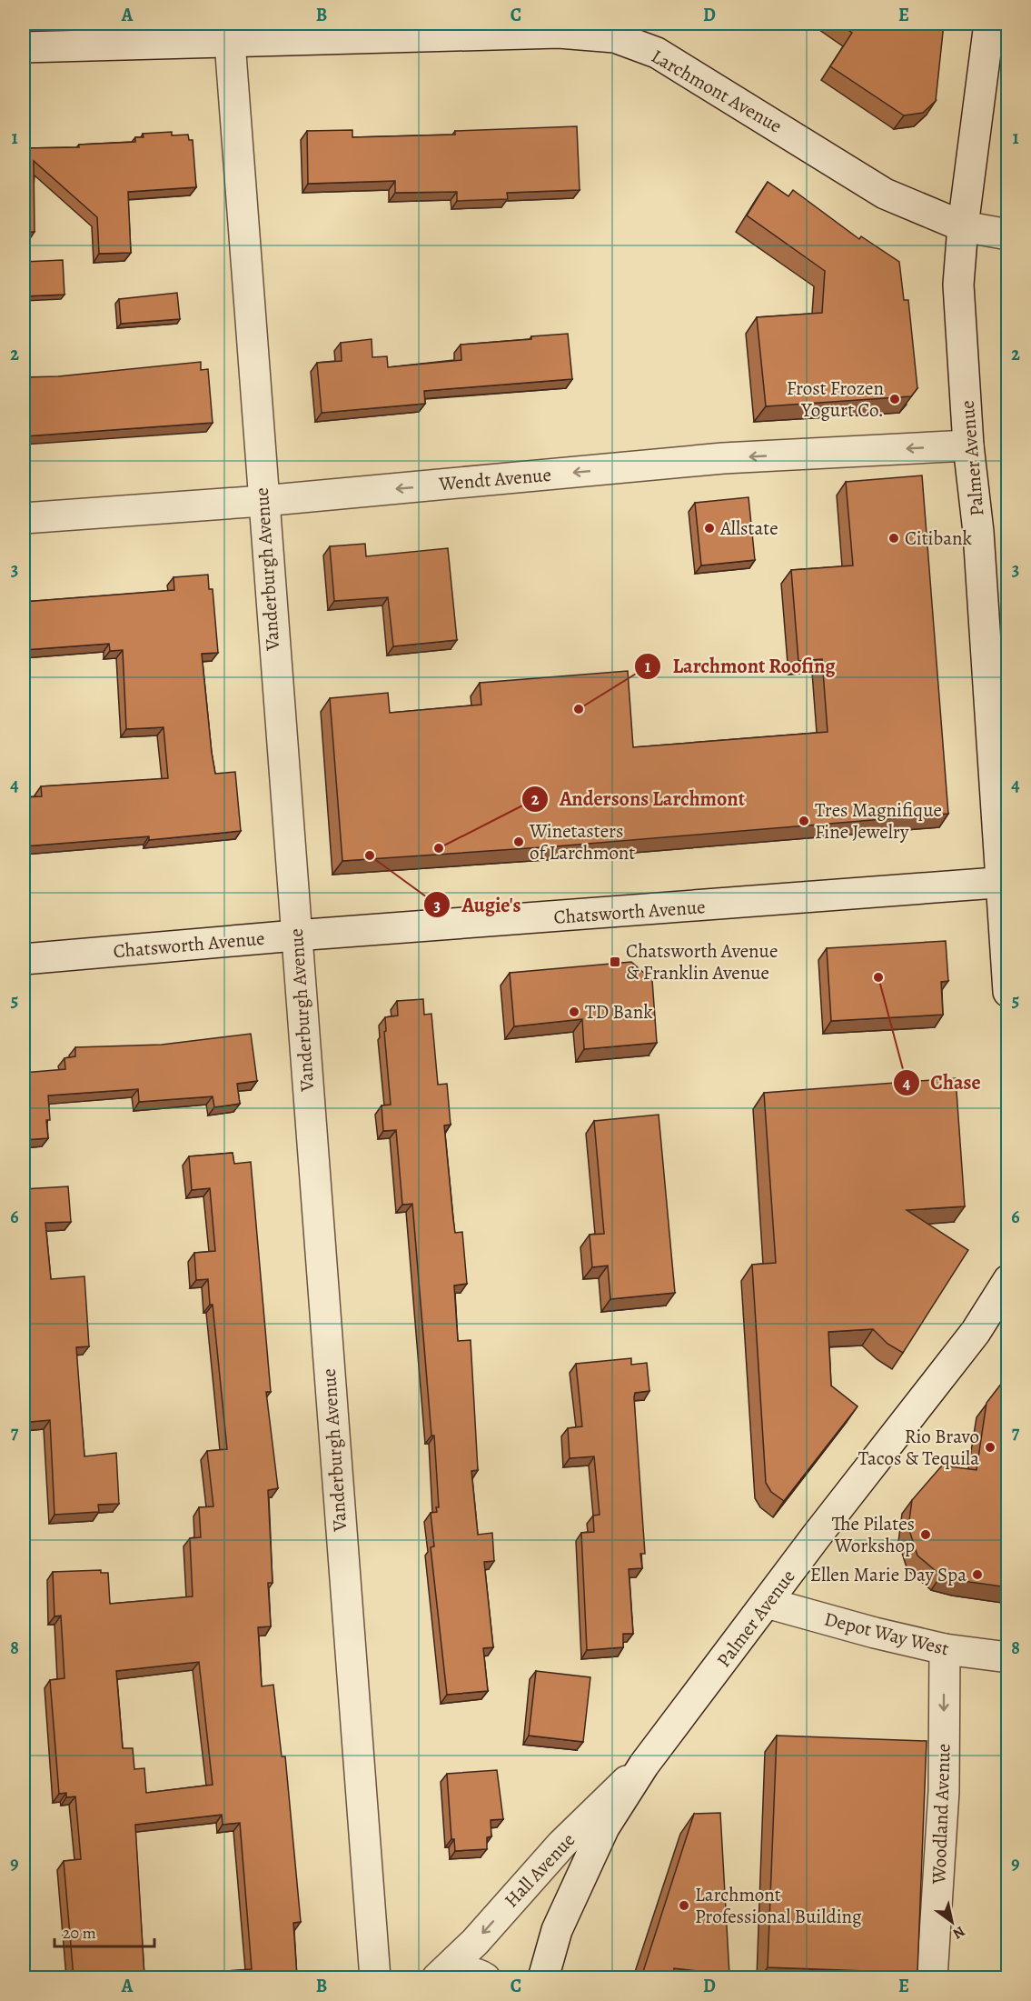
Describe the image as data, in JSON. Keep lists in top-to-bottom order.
{
  "streets": {
    "street": [
      "Larchmont Avenue",
      "Palmer Avenue",
      "Wendt Avenue",
      "Vanderburgh Avenue",
      "Chatsworth Avenue",
      "Depot Way West",
      "Woodland Avenue",
      "Hall Avenue"
    ]
  },
  "crossings": [
    ["Larchmont Avenue", "Palmer Avenue"],
    ["Larchmont Avenue", "Vanderburgh Avenue"],
    ["Palmer Avenue", "Wendt Avenue"],
    ["Palmer Avenue", "Chatsworth Avenue"],
    ["Palmer Avenue", "Depot Way West"],
    ["Palmer Avenue", "Hall Avenue"],
    ["Wendt Avenue", "Vanderburgh Avenue"],
    ["Vanderburgh Avenue", "Chatsworth Avenue"],
    ["Depot Way West", "Woodland Avenue"]
  ],
  "one_way": ["Wendt Avenue", "Woodland Avenue", "Hall Avenue"],
  "places": {
    "other": [
      "Frost Frozen Yogurt Co.",
      "Allstate",
      "Citibank",
      "Larchmont Roofing",
      "Tres Magnifique Fine Jewelry",
      "Winetasters of Larchmont",
      "Andersons Larchmont",
      "Augie's",
      "Chase",
      "TD Bank",
      "Rio Bravo Tacos & Tequila",
      "The Pilates Workshop",
      "Ellen Marie Day Spa",
      "Larchmont Professional Building"
    ],
    "transit": ["Chatsworth Avenue & Franklin Avenue"]
  },
  "scale_bar": "20 m",
  "north": "bottom right",
  "grid": {
    "columns": [
      "A",
      "B",
      "C",
      "D",
      "E"
    ],
    "rows": [
      "1",
      "2",
      "3",
      "4",
      "5",
      "6",
      "7",
      "8",
      "9"
    ]
  }
}
